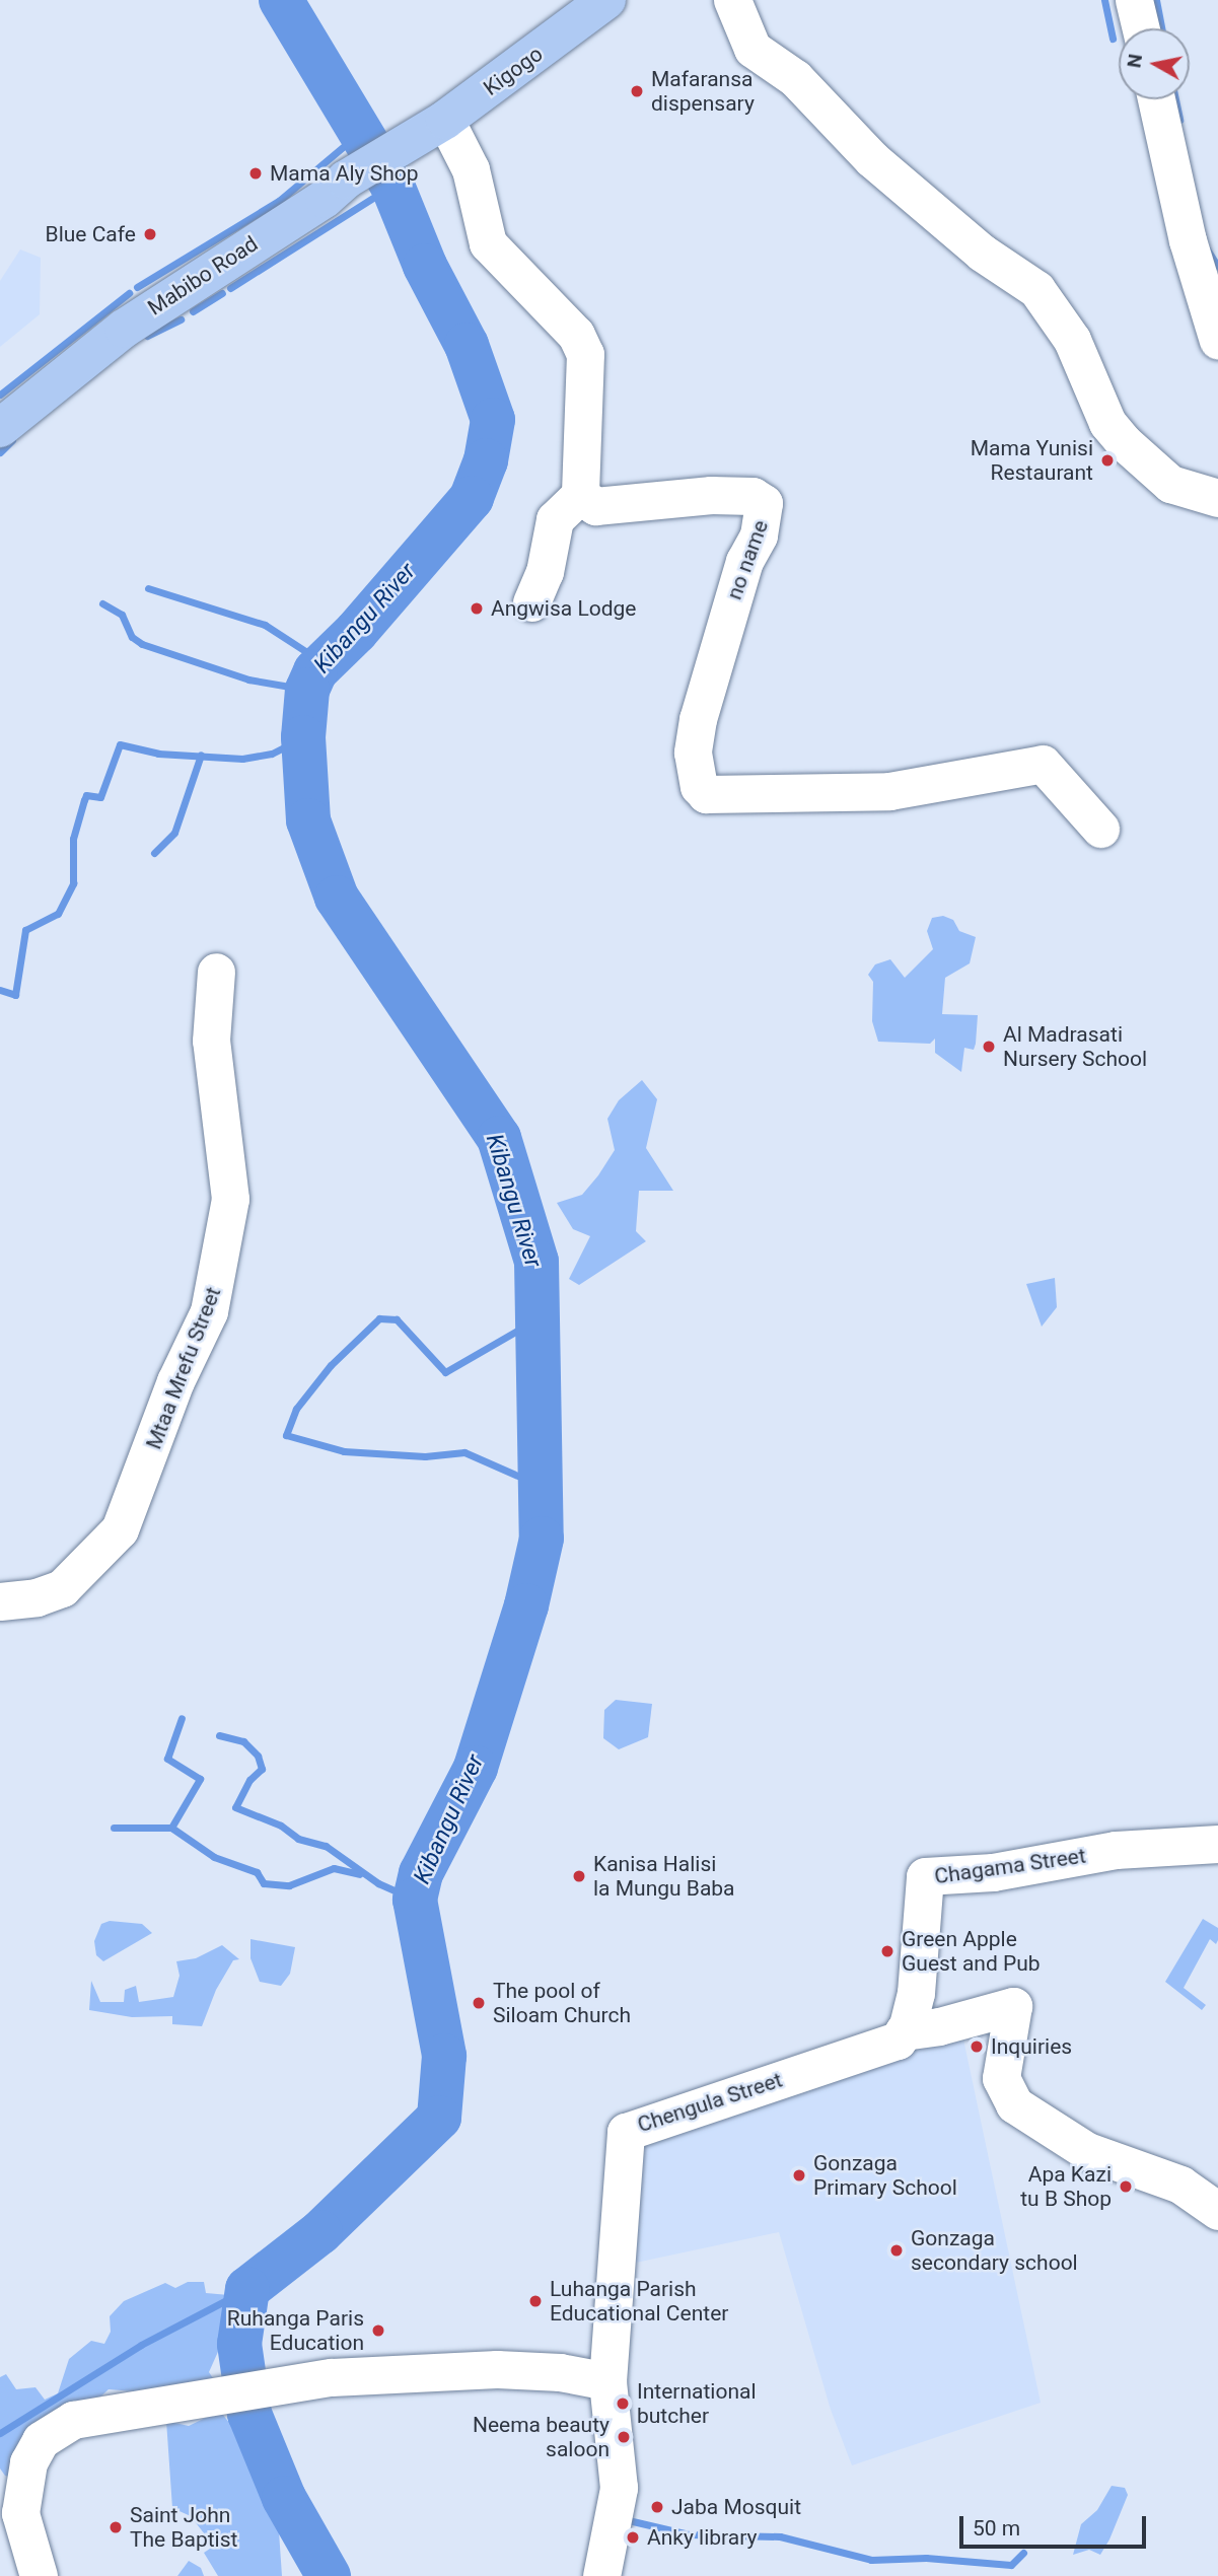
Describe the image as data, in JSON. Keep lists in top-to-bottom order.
{
  "streets": {
    "main road": ["Kigogo", "Mabibo Road"],
    "street": [
      "no name",
      "Mtaa Mrefu Street",
      "Chagama Street",
      "Chengula Street"
    ]
  },
  "crossings": [
    ["Kigogo", "Mabibo Road"],
    ["Chagama Street", "Chengula Street"]
  ],
  "water": ["Kibangu River"],
  "places": [
    "Mafaransa dispensary",
    "Mama Aly Shop",
    "Blue Cafe",
    "Mama Yunisi Restaurant",
    "Angwisa Lodge",
    "Al Madrasati Nursery School",
    "Kanisa Halisi la Mungu Baba",
    "Green Apple Guest and Pub",
    "The pool of Siloam Church",
    "Inquiries",
    "Gonzaga Primary School",
    "Apa Kazi tu B Shop",
    "Gonzaga secondary school",
    "Luhanga Parish Educational Center",
    "Ruhanga Paris Education",
    "International butcher",
    "Neema beauty saloon",
    "Jaba Mosquit",
    "Saint John The Baptist",
    "Anky library"
  ],
  "scale_bar": "50 m",
  "north": "left"
}
